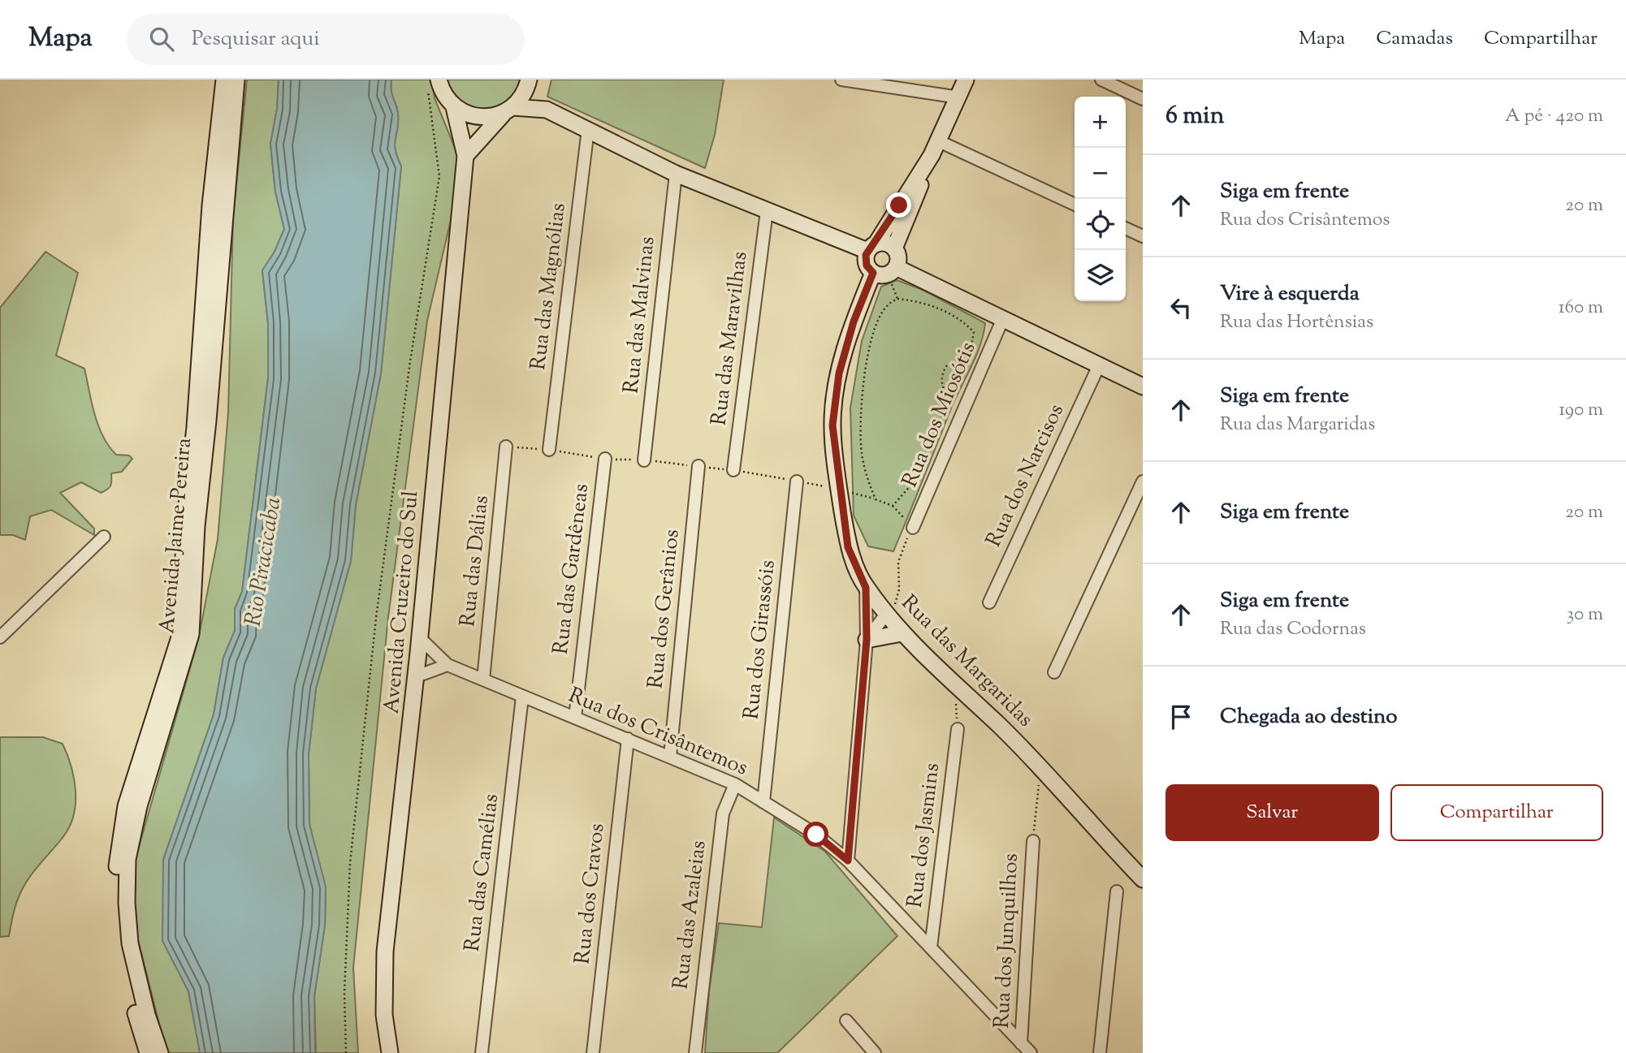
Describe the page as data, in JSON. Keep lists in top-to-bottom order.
{
  "streets": {
    "street": [
      "Rua das Magnólias",
      "Rua das Malvinas",
      "Rua das Maravilhas",
      "Rua dos Miosótis",
      "Rua dos Narcisos",
      "Avenida Jaime Pereira",
      "Rua das Dálias",
      "Rua das Gardêneas",
      "Avenida Cruzeiro do Sul",
      "Rua dos Gerânios",
      "Rua dos Girassóis",
      "Rua das Margaridas",
      "Rua dos Crisântemos",
      "Rua dos Jasmins",
      "Rua das Camélias",
      "Rua dos Cravos",
      "Rua das Azaleias",
      "Rua dos Junquilhos"
    ]
  },
  "crossings": [
    ["Rua das Dálias", "Rua dos Crisântemos"],
    ["Rua das Gardêneas", "Rua dos Crisântemos"],
    ["Avenida Cruzeiro do Sul", "Rua dos Crisântemos"],
    ["Rua dos Gerânios", "Rua dos Crisântemos"],
    ["Rua dos Girassóis", "Rua dos Crisântemos"],
    ["Rua dos Crisântemos", "Rua dos Jasmins"],
    ["Rua dos Crisântemos", "Rua das Camélias"],
    ["Rua dos Crisântemos", "Rua dos Cravos"],
    ["Rua dos Crisântemos", "Rua das Azaleias"],
    ["Rua dos Crisântemos", "Rua dos Junquilhos"]
  ],
  "water": ["Rio Piracicaba"],
  "page": {
    "header": "Mapa",
    "search": "Pesquisar aqui",
    "nav": ["Mapa", "Camadas", "Compartilhar"],
    "heading": ["6 min", "A pé · 420 m"],
    "map_buttons": ["+", "−"],
    "list": [
      ["Siga em frente", "Rua dos Crisântemos", "20 m"],
      ["Vire à esquerda", "Rua das Hortênsias", "160 m"],
      ["Siga em frente", "Rua das Margaridas", "190 m"],
      ["Siga em frente", "20 m"],
      ["Siga em frente", "Rua das Codornas", "30 m"],
      "Chegada ao destino"
    ],
    "buttons": ["Salvar", "Compartilhar"]
  }
}
